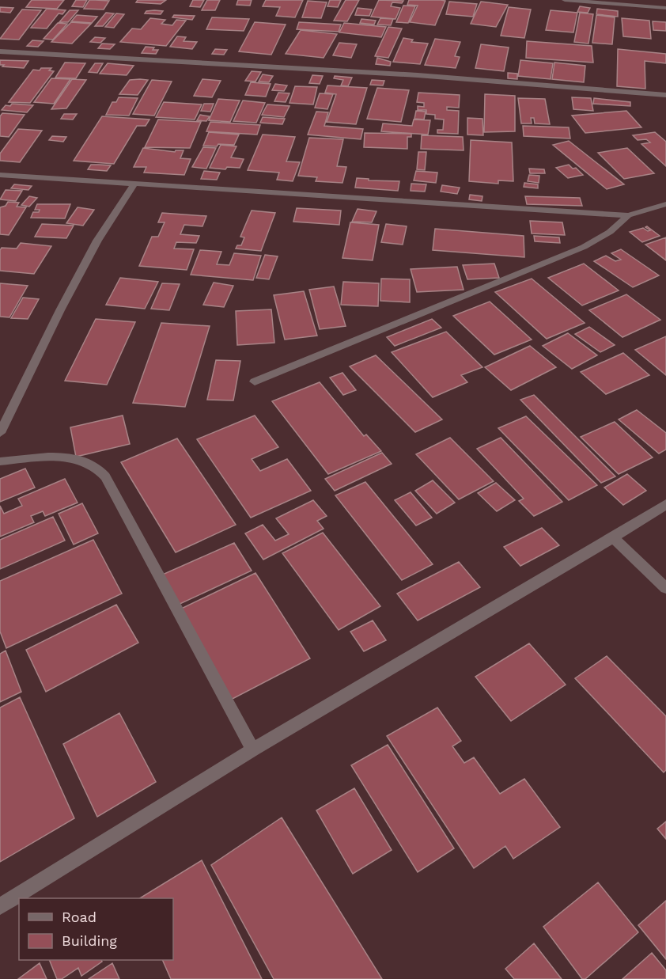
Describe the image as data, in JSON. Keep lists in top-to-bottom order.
{
  "legend": ["Road", "Building"]
}
